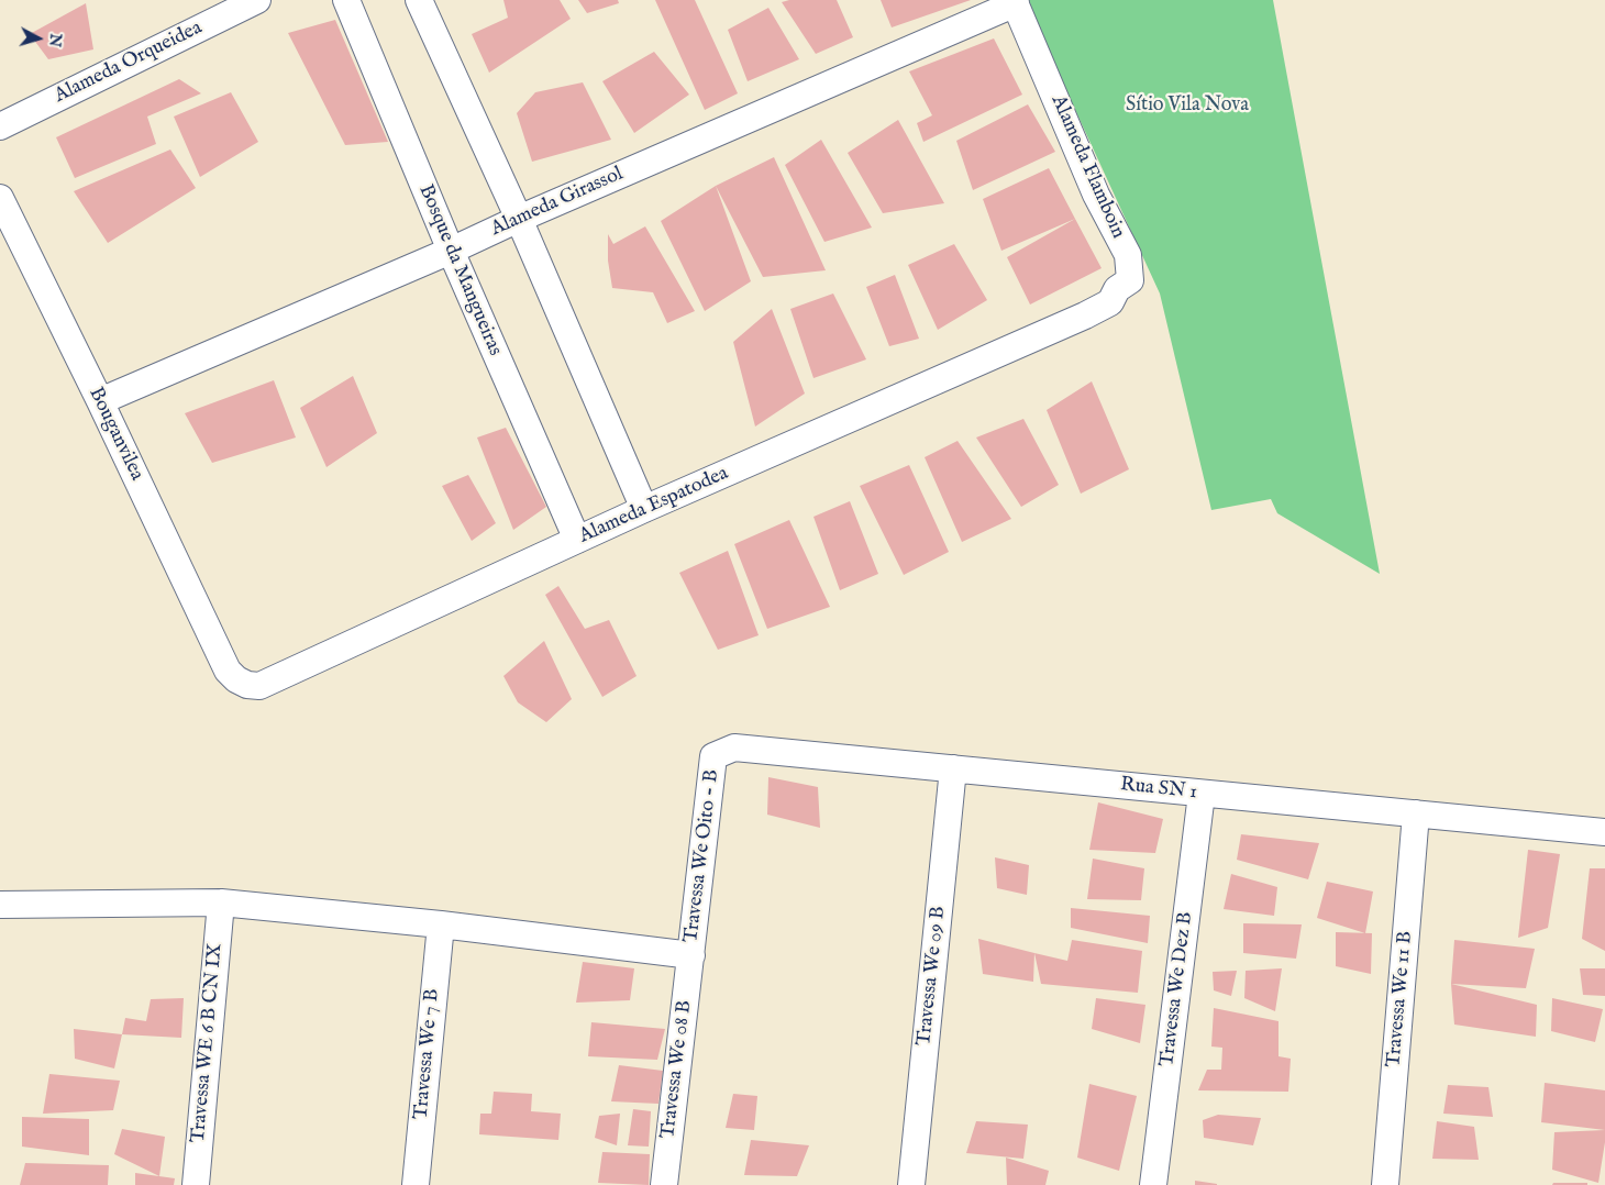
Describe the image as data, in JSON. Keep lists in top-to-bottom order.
{
  "streets": {
    "street": [
      "Alameda Orqueidea",
      "Alameda Flamboin",
      "Alameda Girassol",
      "Bosque da Mangueiras",
      "Bouganvilea",
      "Alameda Espatodea",
      "Rua SN 1",
      "Travessa We Oito - B",
      "Travessa We 09 B",
      "Travessa We Dez B",
      "Travessa We 11 B",
      "Travessa WE 6 B CN IX",
      "Travessa We 7 B",
      "Travessa We 08 B"
    ]
  },
  "crossings": [
    ["Alameda Flamboin", "Alameda Girassol"],
    ["Alameda Flamboin", "Alameda Espatodea"],
    ["Alameda Girassol", "Bosque da Mangueiras"],
    ["Alameda Girassol", "Bouganvilea"],
    ["Bosque da Mangueiras", "Alameda Espatodea"],
    ["Bouganvilea", "Alameda Espatodea"],
    ["Rua SN 1", "Travessa We Oito - B"],
    ["Rua SN 1", "Travessa We 09 B"],
    ["Rua SN 1", "Travessa We Dez B"],
    ["Rua SN 1", "Travessa We 11 B"],
    ["Travessa We Oito - B", "Travessa We 08 B"]
  ],
  "parks": ["Sítio Vila Nova"],
  "north": "right"
}
